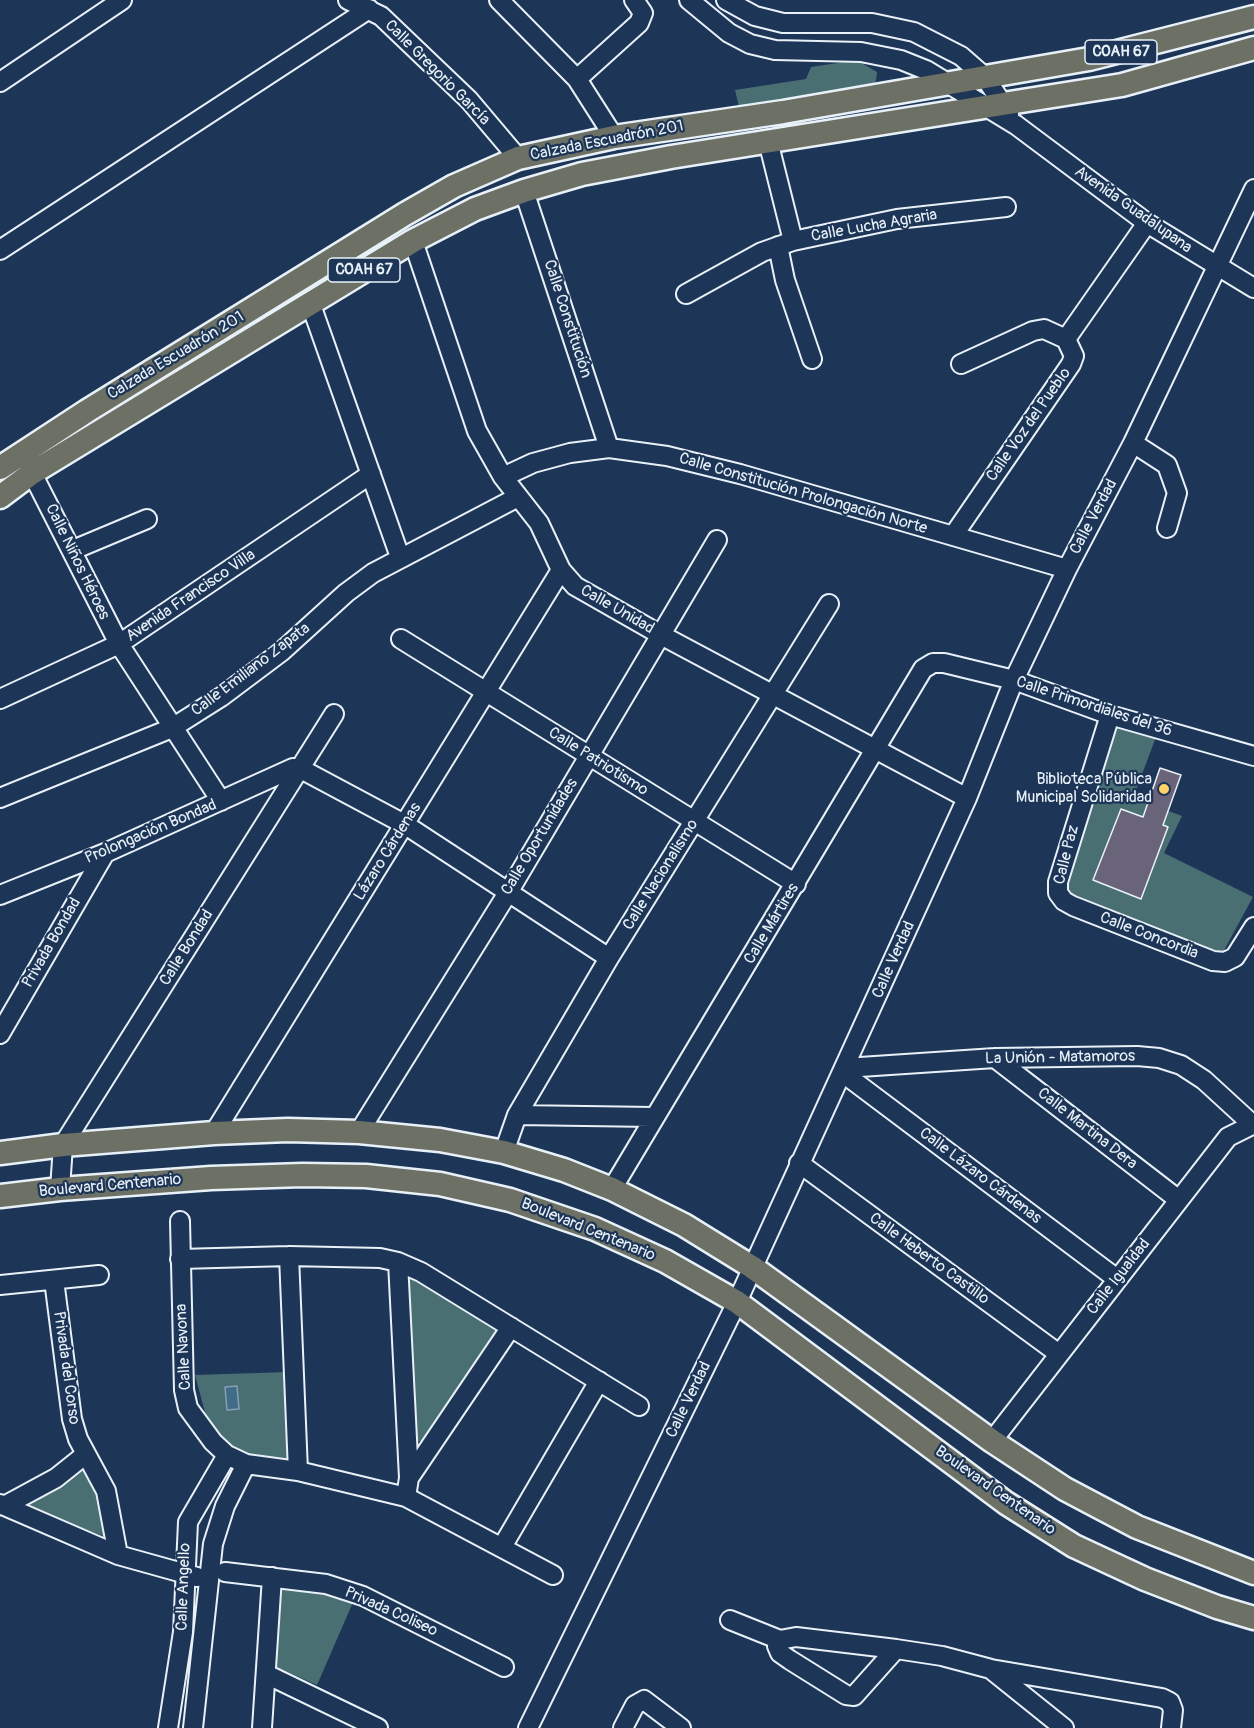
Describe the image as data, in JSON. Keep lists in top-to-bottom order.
{
  "streets": {
    "main road": ["COAH 67", "Calzada Escuadrón 201", "Boulevard Centenario"],
    "street": [
      "Calle Gregorio García",
      "Avenida Guadalupana",
      "Calle Lucha Agraria",
      "Calle Constitución",
      "Calle Voz del Pueblo",
      "Calle Constitución Prolongación Norte",
      "Calle Verdad",
      "Calle Niños Héroes",
      "Avenida Francisco Villa",
      "Calle Unidad",
      "Calle Emiliano Zapata",
      "Calle Primordiales del 36",
      "Calle Patriotismo",
      "Prolongación Bondad",
      "Calle Oportunidades",
      "Lázaro Cárdenas",
      "Calle Paz",
      "Calle Nacionalismo",
      "Calle Mártires",
      "Calle Concordia",
      "Privada Bondad",
      "Calle Bondad",
      "La Unión - Matamoros",
      "Calle Martina Dera",
      "Calle Lázaro Cárdenas",
      "Calle Heberto Castillo",
      "Calle Igualdad",
      "Calle Navona",
      "Privada del Corso",
      "Calle Angello",
      "Privada Coliseo"
    ]
  },
  "crossings": [
    ["Calle Gregorio García", "Calzada Escuadrón 201"],
    ["Calzada Escuadrón 201", "Avenida Guadalupana"],
    ["Calzada Escuadrón 201", "Calle Constitución"],
    ["Calzada Escuadrón 201", "Calle Niños Héroes"],
    ["Calzada Escuadrón 201", "Calle Unidad"],
    ["Avenida Guadalupana", "Calle Verdad"],
    ["Calle Constitución", "Calle Constitución Prolongación Norte"],
    ["Calle Voz del Pueblo", "Calle Constitución Prolongación Norte"],
    ["Calle Constitución Prolongación Norte", "Calle Verdad"],
    ["Calle Constitución Prolongación Norte", "Calle Unidad"],
    ["Calle Verdad", "Calle Unidad"],
    ["Calle Verdad", "Calle Primordiales del 36"],
    ["Calle Verdad", "La Unión - Matamoros"],
    ["Calle Verdad", "Calle Lázaro Cárdenas"],
    ["Calle Verdad", "Boulevard Centenario"],
    ["Calle Verdad", "Calle Heberto Castillo"],
    ["Calle Niños Héroes", "Avenida Francisco Villa"],
    ["Calle Niños Héroes", "Calle Emiliano Zapata"],
    ["Calle Niños Héroes", "Prolongación Bondad"],
    ["Calle Unidad", "Calle Emiliano Zapata"],
    ["Calle Unidad", "Calle Oportunidades"],
    ["Calle Unidad", "Lázaro Cárdenas"],
    ["Calle Unidad", "Calle Nacionalismo"],
    ["Calle Unidad", "Calle Mártires"],
    ["Calle Primordiales del 36", "Calle Paz"],
    ["Calle Primordiales del 36", "Calle Mártires"],
    ["Calle Patriotismo", "Calle Oportunidades"],
    ["Calle Patriotismo", "Lázaro Cárdenas"],
    ["Calle Patriotismo", "Calle Nacionalismo"],
    ["Calle Patriotismo", "Calle Mártires"],
    ["Prolongación Bondad", "Privada Bondad"],
    ["Prolongación Bondad", "Calle Bondad"],
    ["Calle Paz", "Calle Concordia"],
    ["Calle Bondad", "Boulevard Centenario"],
    ["La Unión - Matamoros", "Calle Martina Dera"],
    ["La Unión - Matamoros", "Calle Lázaro Cárdenas"],
    ["La Unión - Matamoros", "Calle Igualdad"],
    ["Calle Martina Dera", "Calle Igualdad"],
    ["Calle Lázaro Cárdenas", "Calle Igualdad"],
    ["Calle Heberto Castillo", "Calle Igualdad"],
    ["Calle Navona", "Calle Angello"]
  ],
  "places": ["Biblioteca Pública Municipal Solidaridad"]
}
